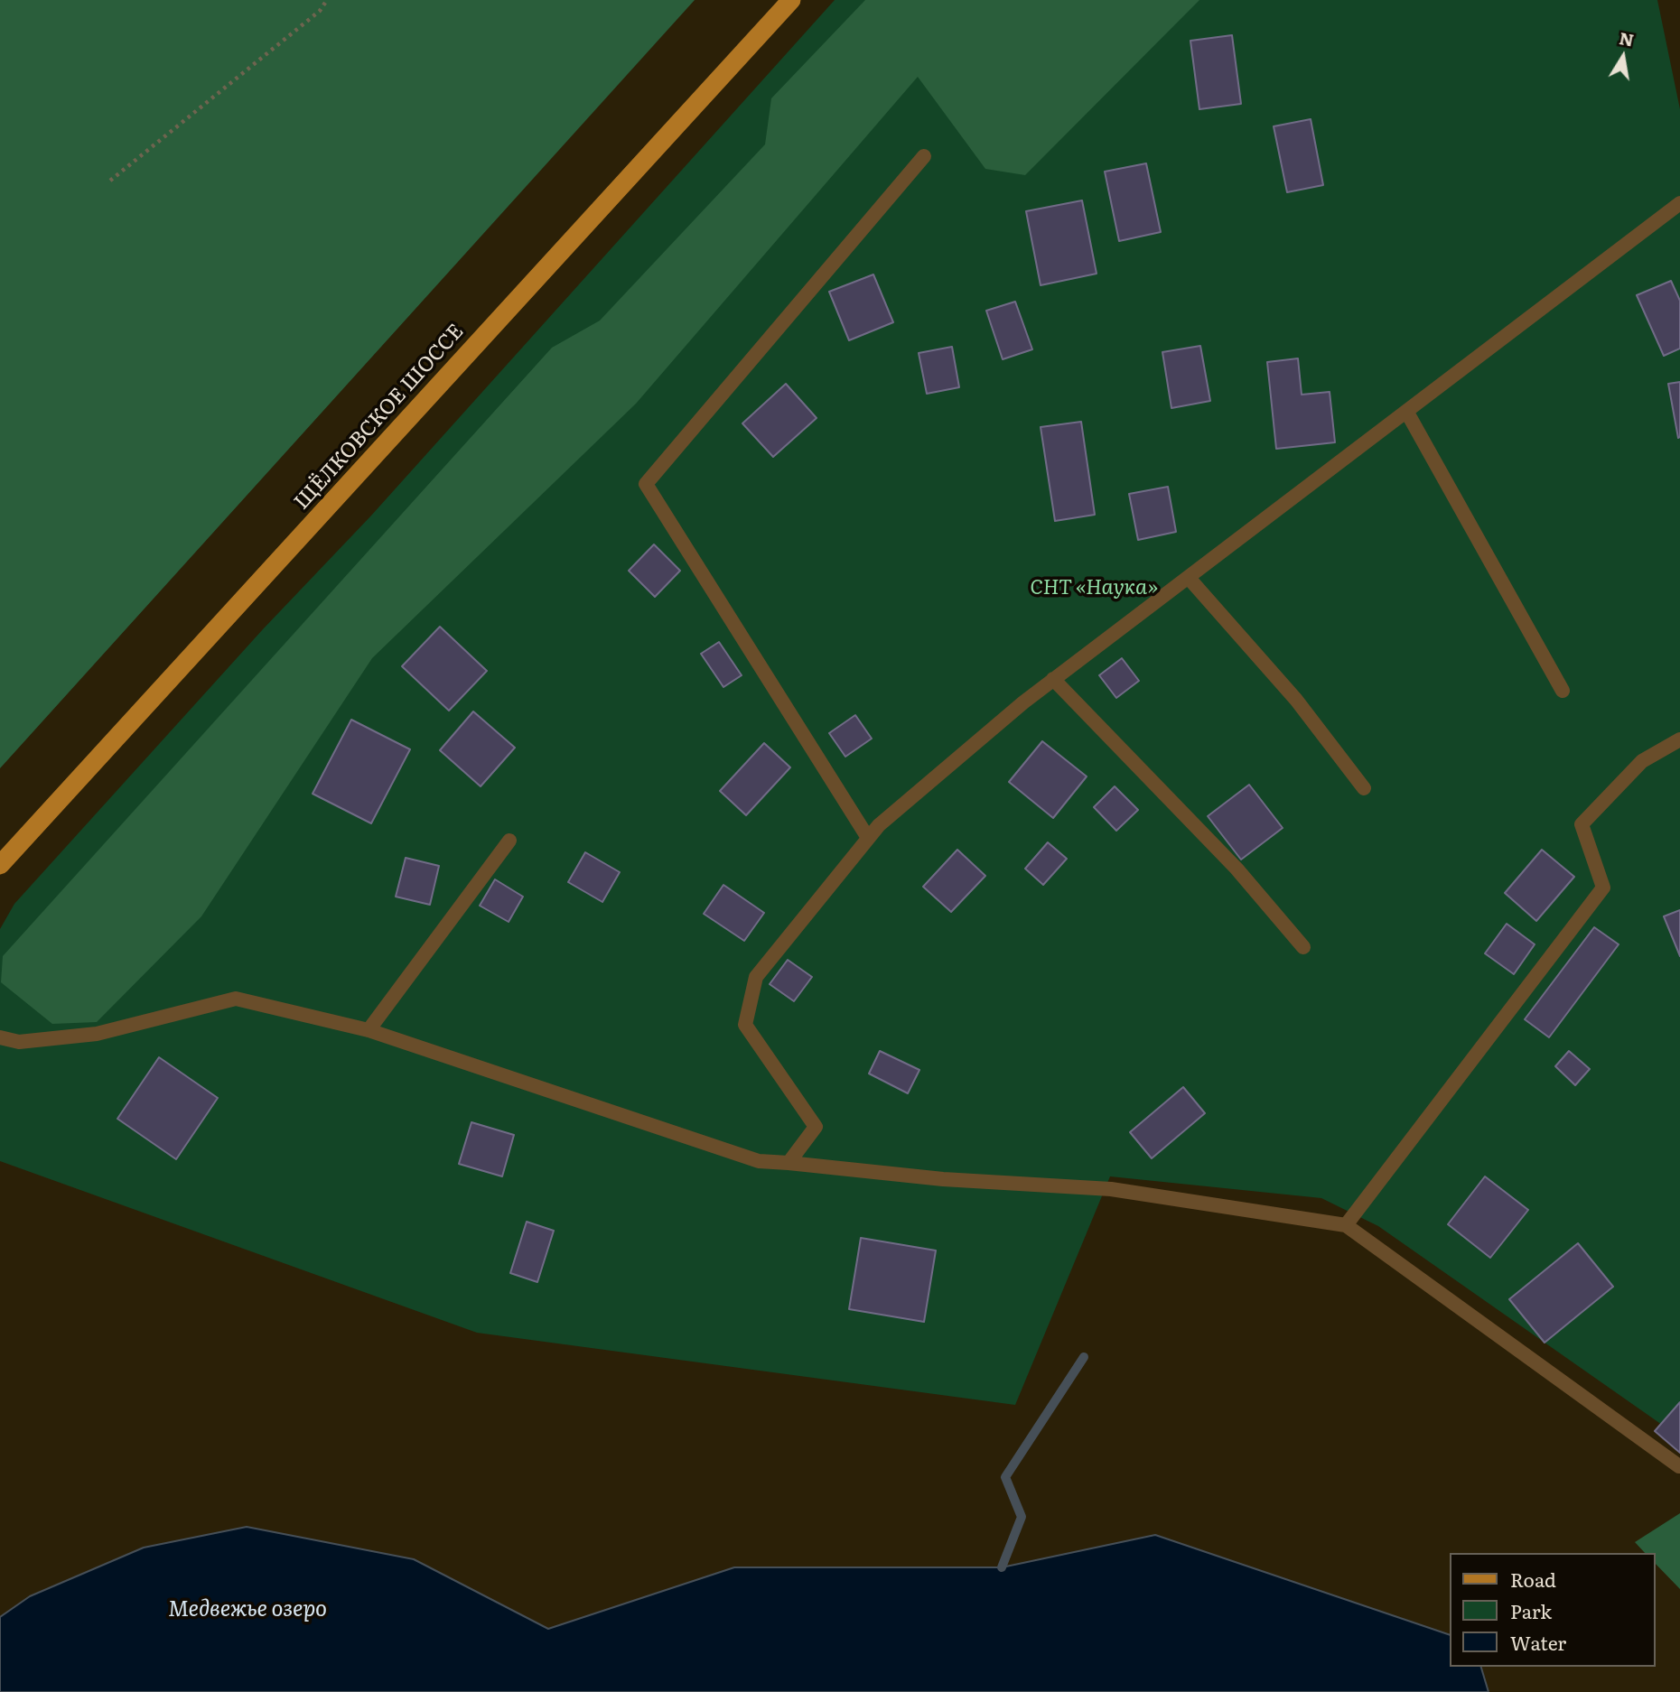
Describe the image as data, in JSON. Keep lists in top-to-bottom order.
{
  "streets": {
    "main road": ["ЩЁЛКОВСКОЕ ШОССЕ"]
  },
  "water": ["Медвежье озеро"],
  "parks": ["СНТ «Наука»"],
  "legend": ["Road", "Park", "Water"],
  "north": "top"
}
